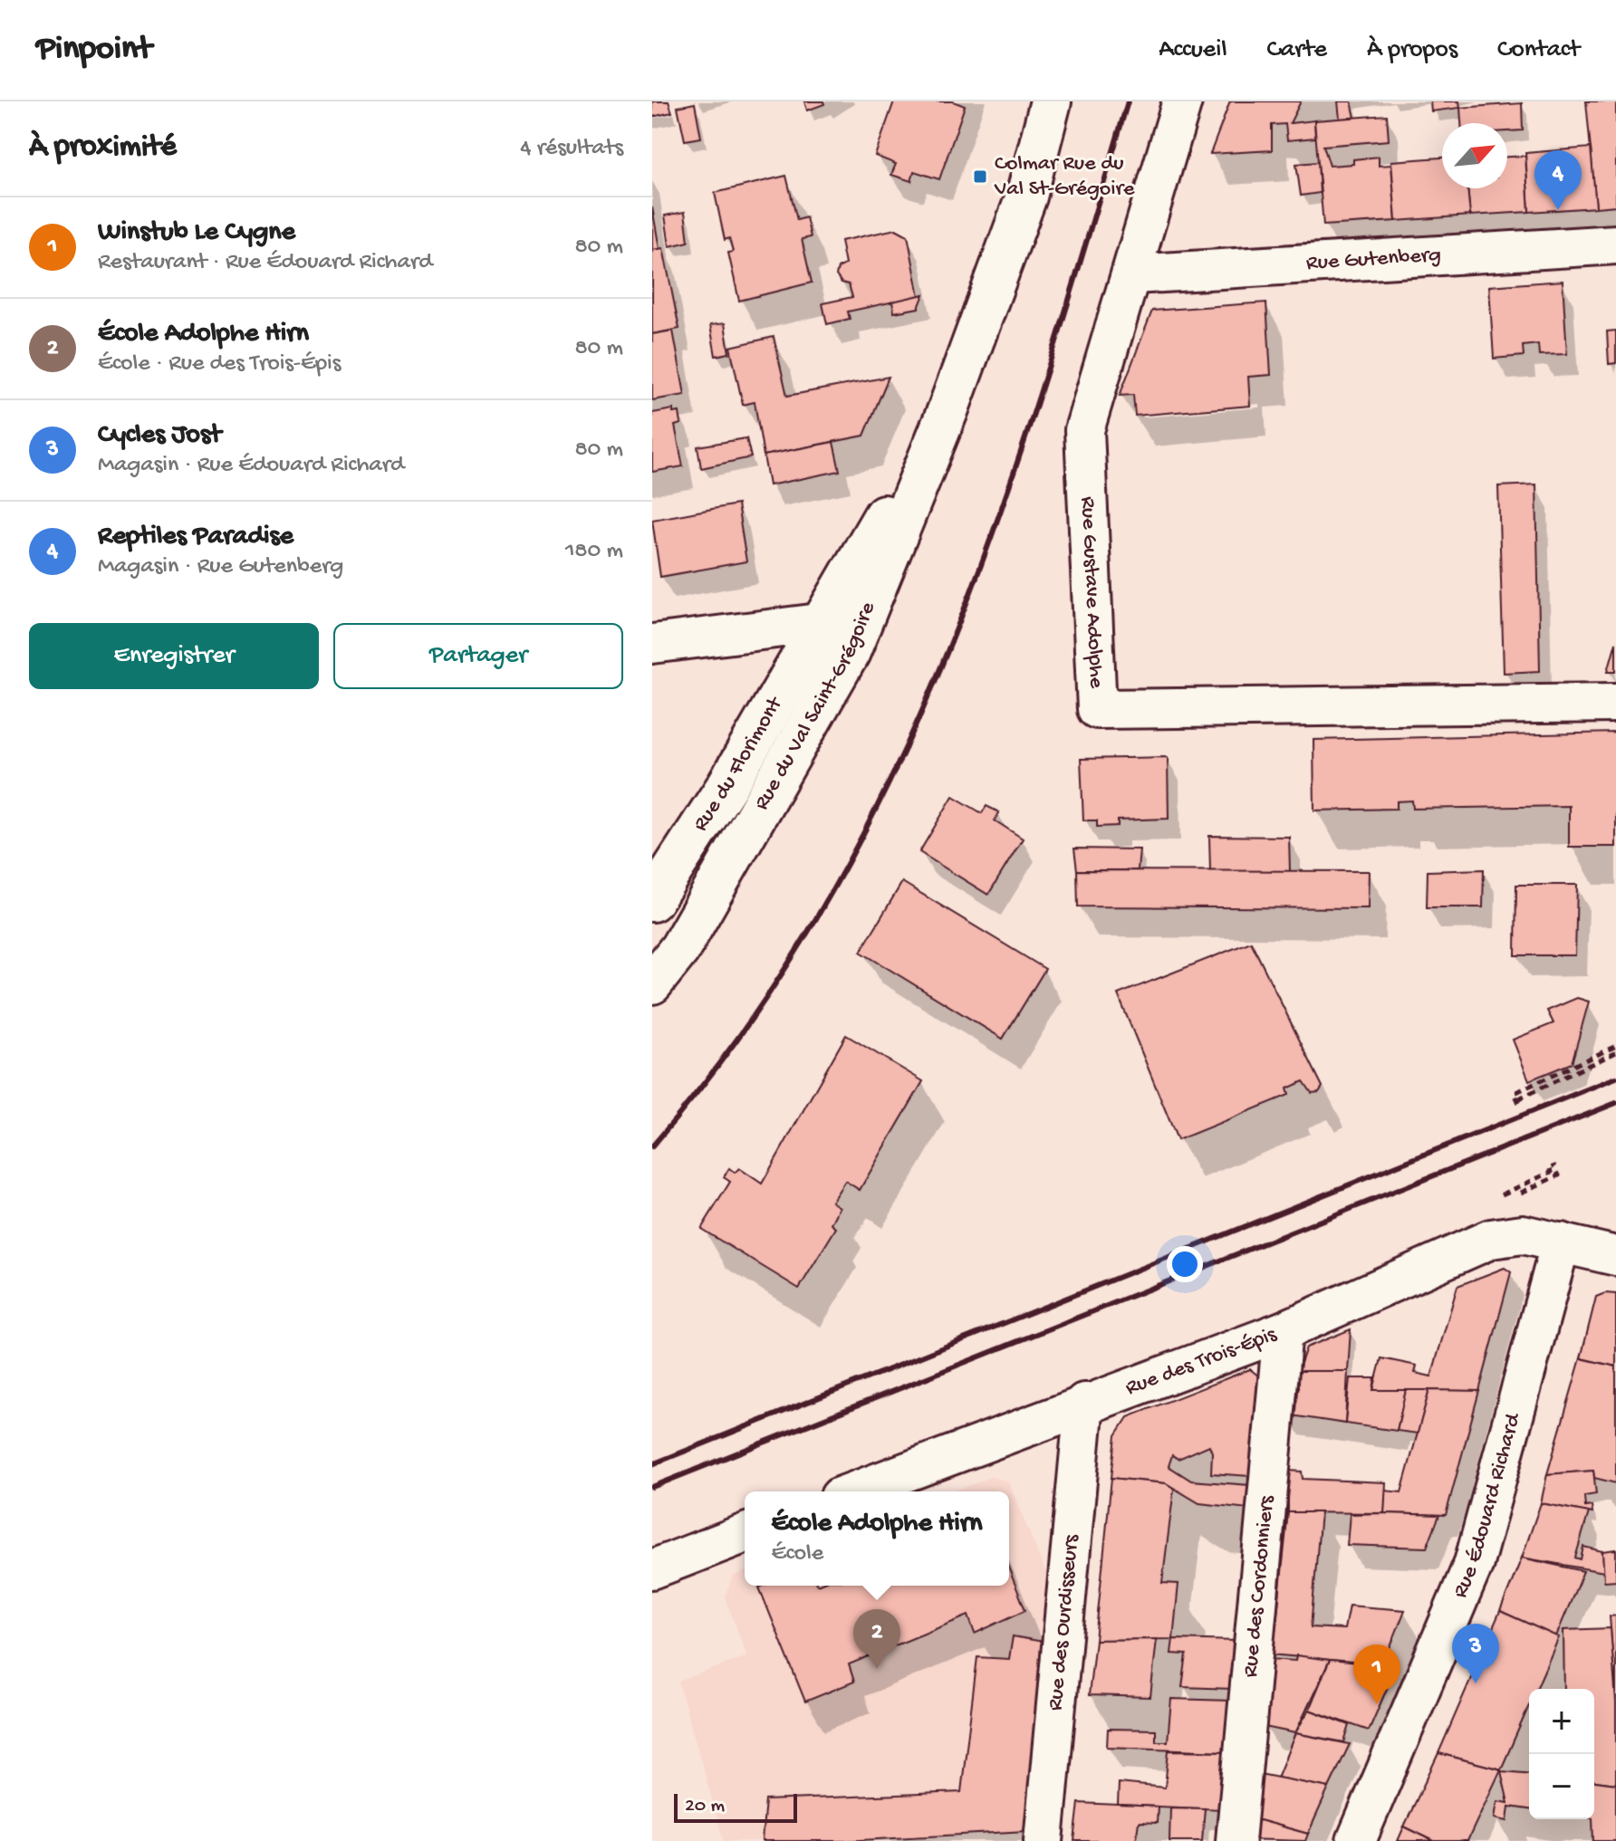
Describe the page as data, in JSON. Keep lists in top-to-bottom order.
{
  "streets": {
    "street": [
      "Rue Gutenberg",
      "Rue Gustave Adolphe",
      "Rue du Val Saint-Grégoire",
      "Rue du Florimont",
      "Rue des Trois-Épis",
      "Rue Édouard Richard",
      "Rue des Cordonniers",
      "Rue des Ourdisseurs"
    ]
  },
  "crossings": [
    ["Rue Gutenberg", "Rue Gustave Adolphe"],
    ["Rue du Val Saint-Grégoire", "Rue du Florimont"],
    ["Rue des Trois-Épis", "Rue Édouard Richard"],
    ["Rue des Trois-Épis", "Rue des Cordonniers"],
    ["Rue des Trois-Épis", "Rue des Ourdisseurs"]
  ],
  "places": {
    "transit": ["Colmar Rue du Val St-Grégoire"]
  },
  "scale_bar": "20 m",
  "north": "top right",
  "page": {
    "header": "Pinpoint",
    "nav": [
      "Accueil",
      "Carte",
      "À propos",
      "Contact"
    ],
    "heading": ["À proximité", "4 résultats"],
    "pins": [
      "4",
      "2",
      "3",
      "1"
    ],
    "list": [
      {
        "mark": "1",
        "name": "Winstub Le Cygne",
        "note": "Restaurant · Rue Édouard Richard",
        "value": "80 m"
      },
      {
        "mark": "2",
        "name": "École Adolphe Hirn",
        "note": "École · Rue des Trois-Épis",
        "value": "80 m"
      },
      {
        "mark": "3",
        "name": "Cycles Jost",
        "note": "Magasin · Rue Édouard Richard",
        "value": "80 m"
      },
      {
        "mark": "4",
        "name": "Reptiles Paradise",
        "note": "Magasin · Rue Gutenberg",
        "value": "180 m"
      }
    ],
    "buttons": ["Enregistrer", "Partager"],
    "popup": ["École Adolphe Hirn", "École"],
    "map_buttons": ["+", "−"],
    "scale": "20 m"
  }
}
